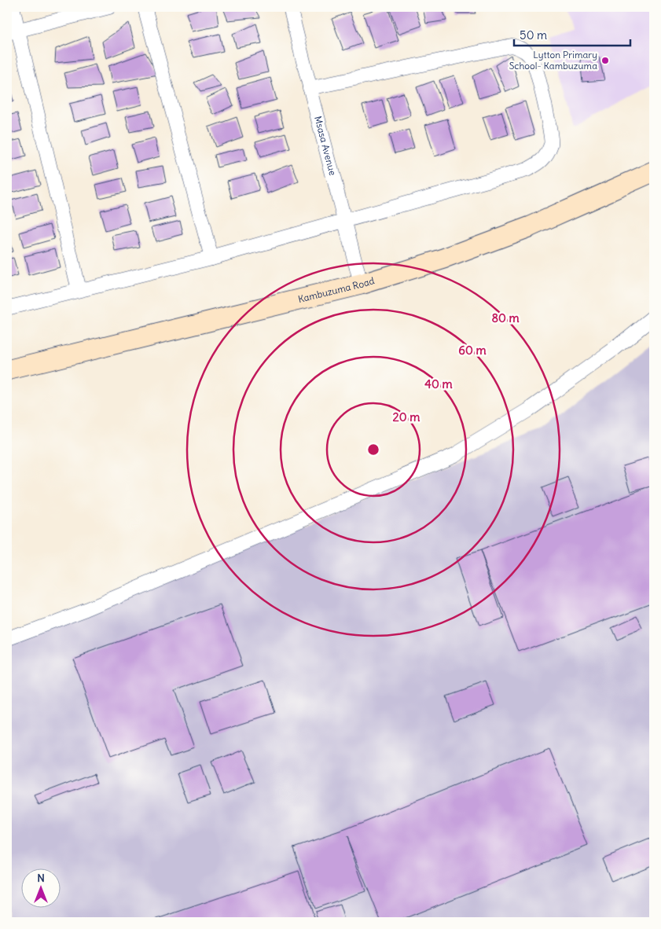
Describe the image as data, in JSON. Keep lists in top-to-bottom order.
{
  "streets": {
    "main road": ["Kambuzuma Road"],
    "street": ["Msasa Avenue"]
  },
  "crossings": [
    ["Msasa Avenue", "Kambuzuma Road"]
  ],
  "places": ["Lytton Primary School- Kambuzuma"],
  "scale_bar": "50 m",
  "north": "top",
  "rings": [
    "80 m",
    "60 m",
    "40 m",
    "20 m"
  ]
}
